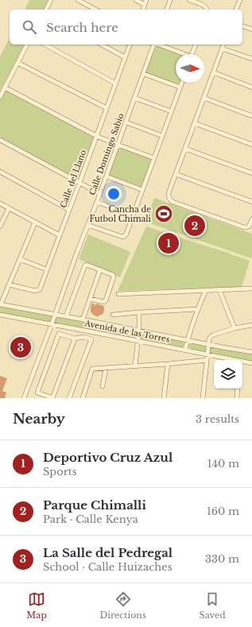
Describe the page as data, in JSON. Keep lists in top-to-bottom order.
{
  "streets": {
    "street": ["Calle Domingo Sabio", "Calle del Llano", "Avenida de las Torres"]
  },
  "crossings": [
    ["Calle Domingo Sabio", "Avenida de las Torres"]
  ],
  "places": {
    "sports": ["Cancha de Futbol Chimali"]
  },
  "north": "right",
  "page": {
    "search": "Search here",
    "pins": ["2", "1", "3"],
    "heading": ["Nearby", "3 results"],
    "list": [
      {
        "mark": "1",
        "name": "Deportivo Cruz Azul",
        "note": "Sports",
        "value": "140 m"
      },
      {
        "mark": "2",
        "name": "Parque Chimalli",
        "note": "Park · Calle Kenya",
        "value": "160 m"
      },
      {
        "mark": "3",
        "name": "La Salle del Pedregal",
        "note": "School · Calle Huizaches",
        "value": "330 m"
      }
    ],
    "nav": ["Map", "Directions", "Saved"]
  }
}
